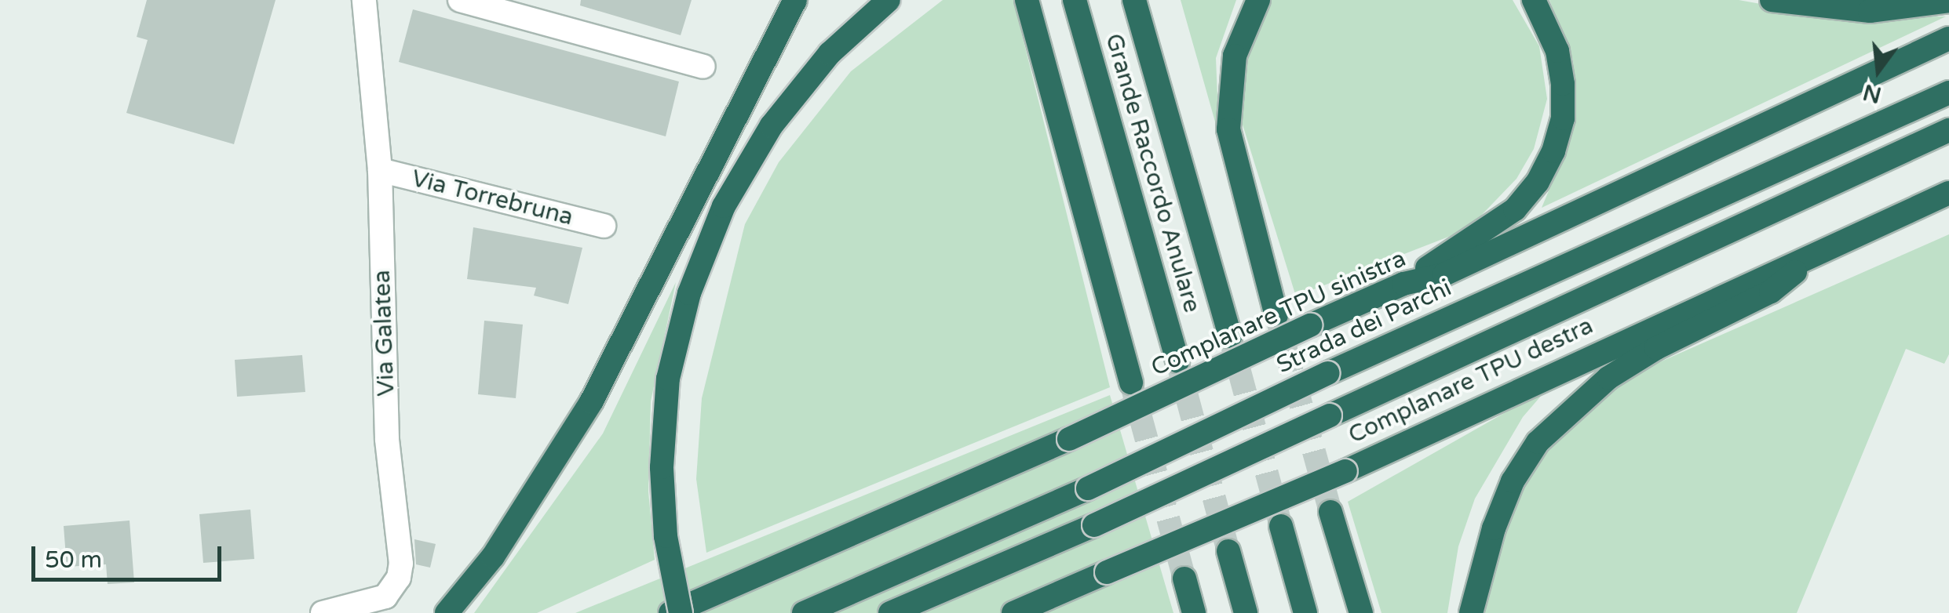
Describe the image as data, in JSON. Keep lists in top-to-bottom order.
{
  "streets": {
    "highway": [
      "Grande Raccordo Anulare",
      "Complanare TPU sinistra",
      "Strada dei Parchi",
      "Complanare TPU destra"
    ],
    "street": ["Via Torrebruna", "Via Galatea"]
  },
  "crossings": [
    ["Via Torrebruna", "Via Galatea"]
  ],
  "scale_bar": "50 m",
  "north": "bottom"
}
